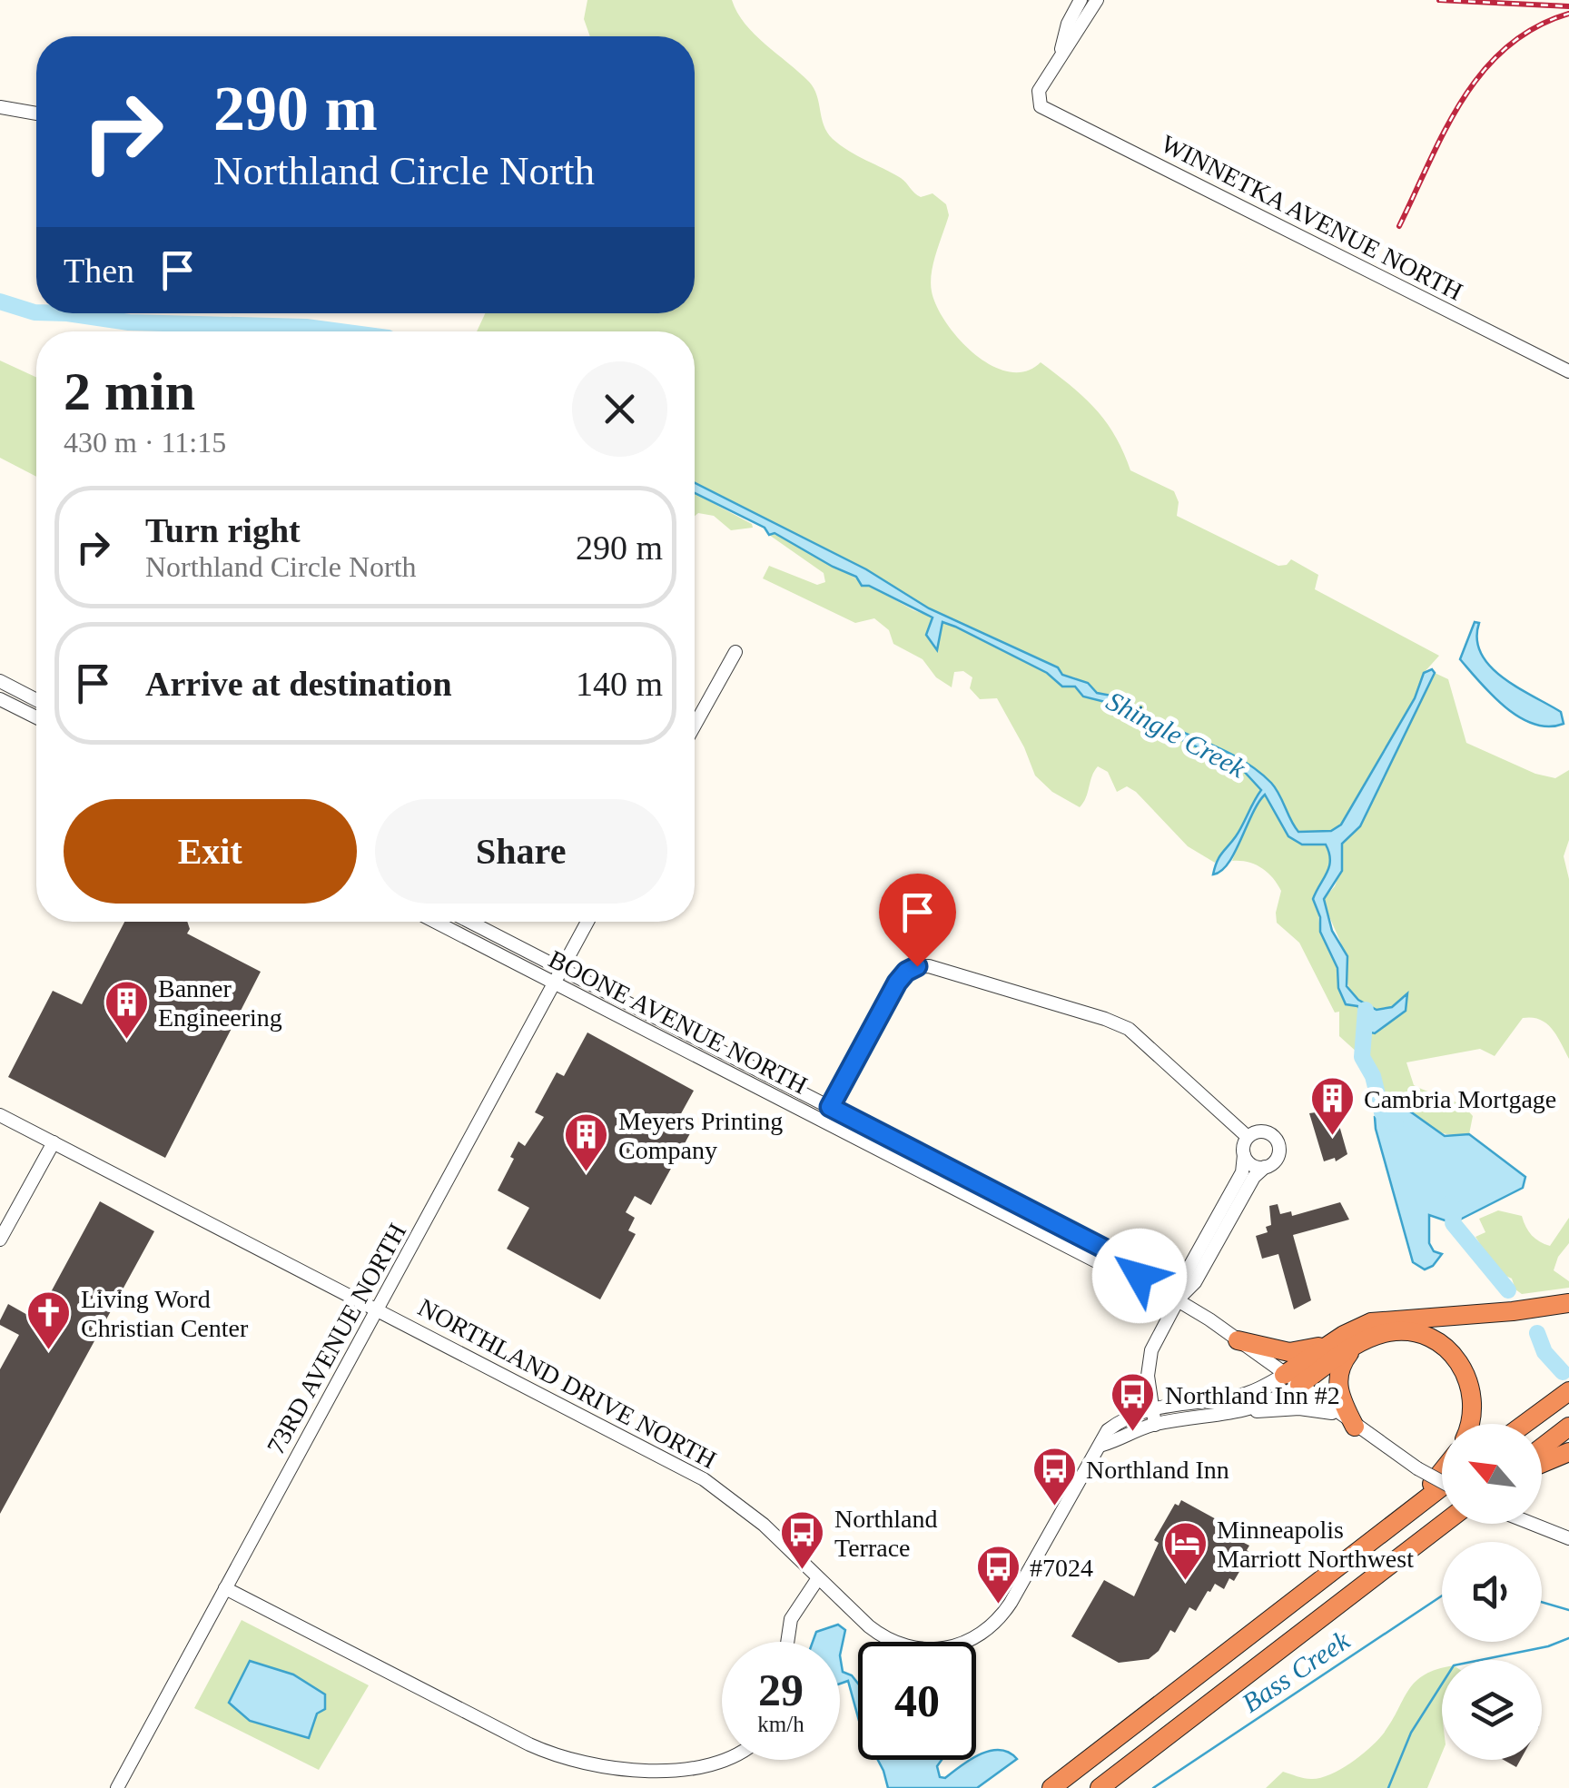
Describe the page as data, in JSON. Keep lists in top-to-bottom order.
{
  "streets": {
    "street": [
      "WINNETKA AVENUE NORTH",
      "BOONE AVENUE NORTH",
      "73RD AVENUE NORTH",
      "NORTHLAND DRIVE NORTH"
    ]
  },
  "crossings": [
    ["BOONE AVENUE NORTH", "73RD AVENUE NORTH"],
    ["BOONE AVENUE NORTH", "NORTHLAND DRIVE NORTH"],
    ["73RD AVENUE NORTH", "NORTHLAND DRIVE NORTH"]
  ],
  "water": ["Shingle Creek", "Bass Creek"],
  "places": {
    "building": ["Banner Engineering", "Cambria Mortgage", "Meyers Printing Company"],
    "church": ["Living Word Christian Center"],
    "bus stop": [
      "Northland Inn #2",
      "Northland Inn",
      "Northland Terrace",
      "#7024"
    ],
    "hotel": ["Minneapolis Marriott Northwest"]
  },
  "north": "top left",
  "page": {
    "turn": ["290 m", "Northland Circle North"],
    "then": "Then",
    "heading": ["2 min", "430 m · 11:15"],
    "list": [
      {
        "name": "Turn right",
        "note": "Northland Circle North",
        "value": "290 m"
      },
      {
        "name": "Arrive at destination",
        "value": "140 m"
      }
    ],
    "buttons": ["Exit", "Share"],
    "speed": "29 km/h",
    "limit": "40"
  }
}
